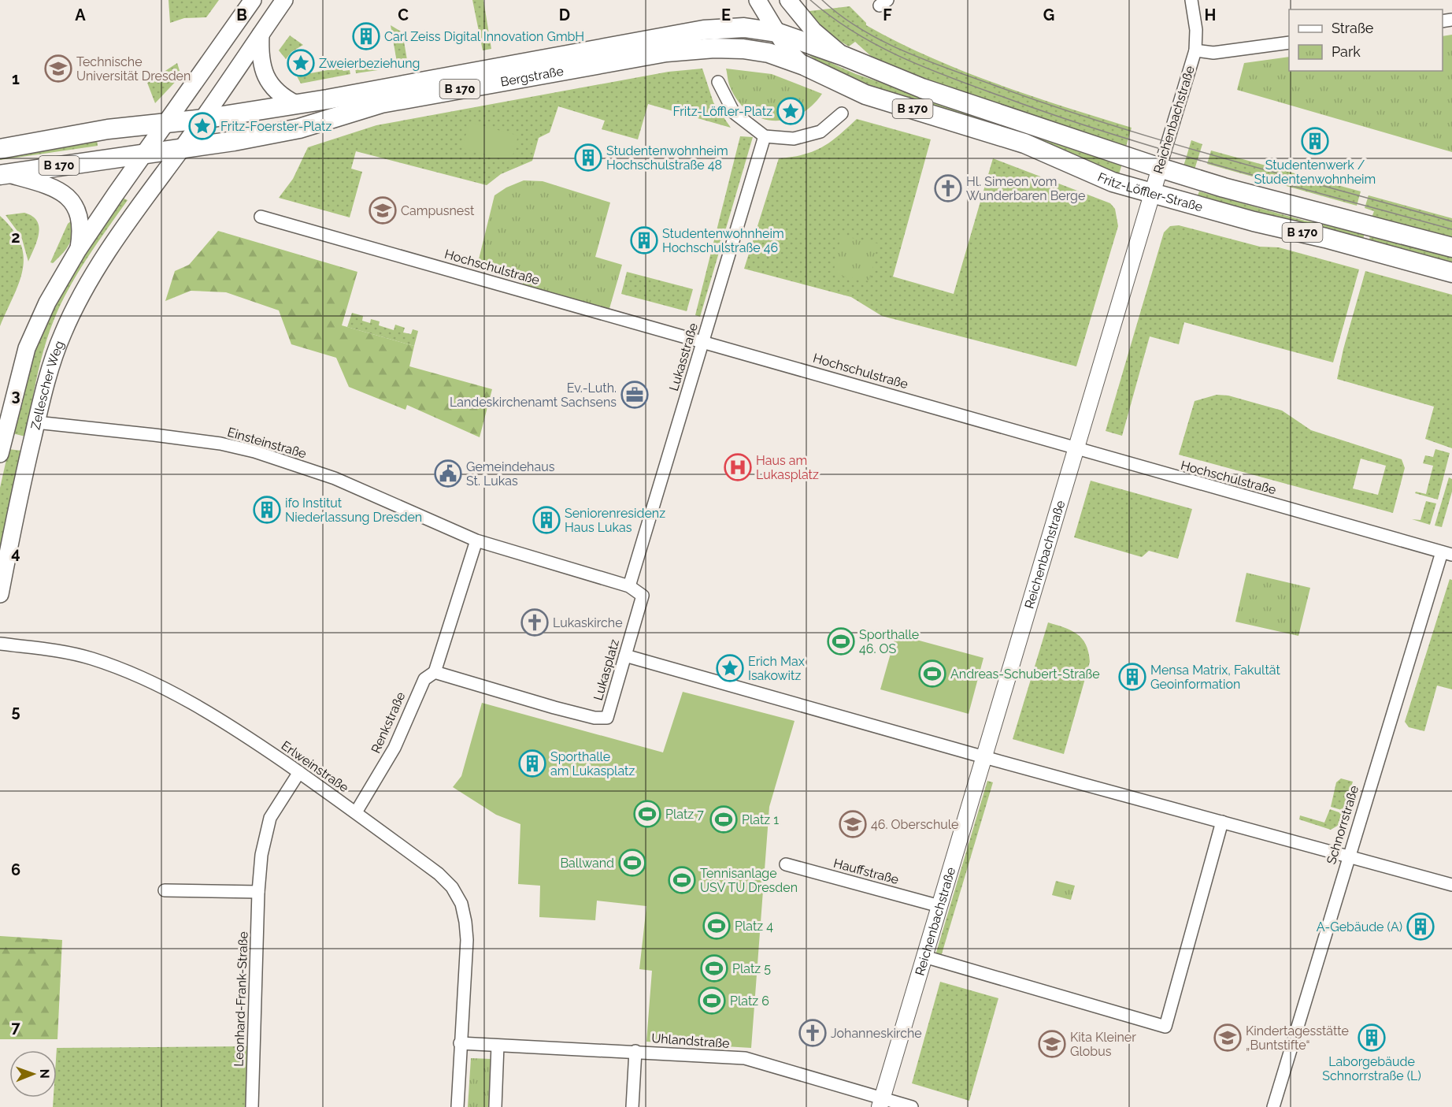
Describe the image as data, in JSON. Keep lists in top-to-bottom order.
{
  "streets": {
    "main road": [
      "Bergstraße",
      "B 170",
      "Fritz-Löffler-Straße",
      "Zellescher Weg"
    ],
    "street": [
      "Reichenbachstraße",
      "Hochschulstraße",
      "Lukasstraße",
      "Einsteinstraße",
      "Lukasplatz",
      "Renkstraße",
      "Erlweinstraße",
      "Schnorrstraße",
      "Hauffstraße",
      "Leonhard-Frank-Straße",
      "Uhlandstraße"
    ]
  },
  "crossings": [
    ["Bergstraße", "B 170"],
    ["Bergstraße", "Fritz-Löffler-Straße"],
    ["Bergstraße", "Zellescher Weg"],
    ["B 170", "Fritz-Löffler-Straße"],
    ["B 170", "Zellescher Weg"],
    ["Reichenbachstraße", "Fritz-Löffler-Straße"],
    ["Reichenbachstraße", "Hochschulstraße"],
    ["Reichenbachstraße", "Hauffstraße"],
    ["Reichenbachstraße", "Uhlandstraße"],
    ["Hochschulstraße", "Lukasstraße"],
    ["Hochschulstraße", "Schnorrstraße"],
    ["Lukasstraße", "Lukasplatz"],
    ["Zellescher Weg", "Einsteinstraße"],
    ["Lukasplatz", "Renkstraße"],
    ["Renkstraße", "Erlweinstraße"],
    ["Erlweinstraße", "Leonhard-Frank-Straße"],
    ["Erlweinstraße", "Uhlandstraße"]
  ],
  "places": {
    "building": [
      "Carl Zeiss Digital Innovation GmbH",
      "Studentenwerk / Studentenwohnheim",
      "Studentenwohnheim Hochschulstraße 48",
      "Studentenwohnheim Hochschulstraße 46",
      "ifo Institut Niederlassung Dresden",
      "Seniorenresidenz Haus Lukas",
      "Mensa Matrix, Fakultät Geoinformation",
      "Sporthalle am Lukasplatz",
      "A-Gebäude (A)",
      "Laborgebäude Schnorrstraße (L)"
    ],
    "place": [
      "Zweierbeziehung",
      "Fritz-Löffler-Platz",
      "Fritz-Foerster-Platz",
      "Erich Max Isakowitz"
    ],
    "school or university": [
      "Technische Universität Dresden",
      "Campusnest",
      "46. Oberschule",
      "Kindertagesstätte „Buntstifte“",
      "Kita Kleiner Globus"
    ],
    "church": ["Hl. Simeon vom Wunderbaren Berge", "Lukaskirche", "Johanneskirche"],
    "office": ["Ev.-Luth. Landeskirchenamt Sachsens"],
    "hospital": ["Haus am Lukasplatz"],
    "public building": ["Gemeindehaus St. Lukas"],
    "sports": [
      "Sporthalle 46. OS",
      "Andreas-Schubert-Straße",
      "Platz 7",
      "Platz 1",
      "Ballwand",
      "Tennisanlage USV TU Dresden",
      "Platz 4",
      "Platz 5",
      "Platz 6"
    ]
  },
  "legend": ["Straße", "Park"],
  "north": "right",
  "grid": {
    "columns": [
      "A",
      "B",
      "C",
      "D",
      "E",
      "F",
      "G",
      "H"
    ],
    "rows": [
      "1",
      "2",
      "3",
      "4",
      "5",
      "6",
      "7"
    ]
  }
}
